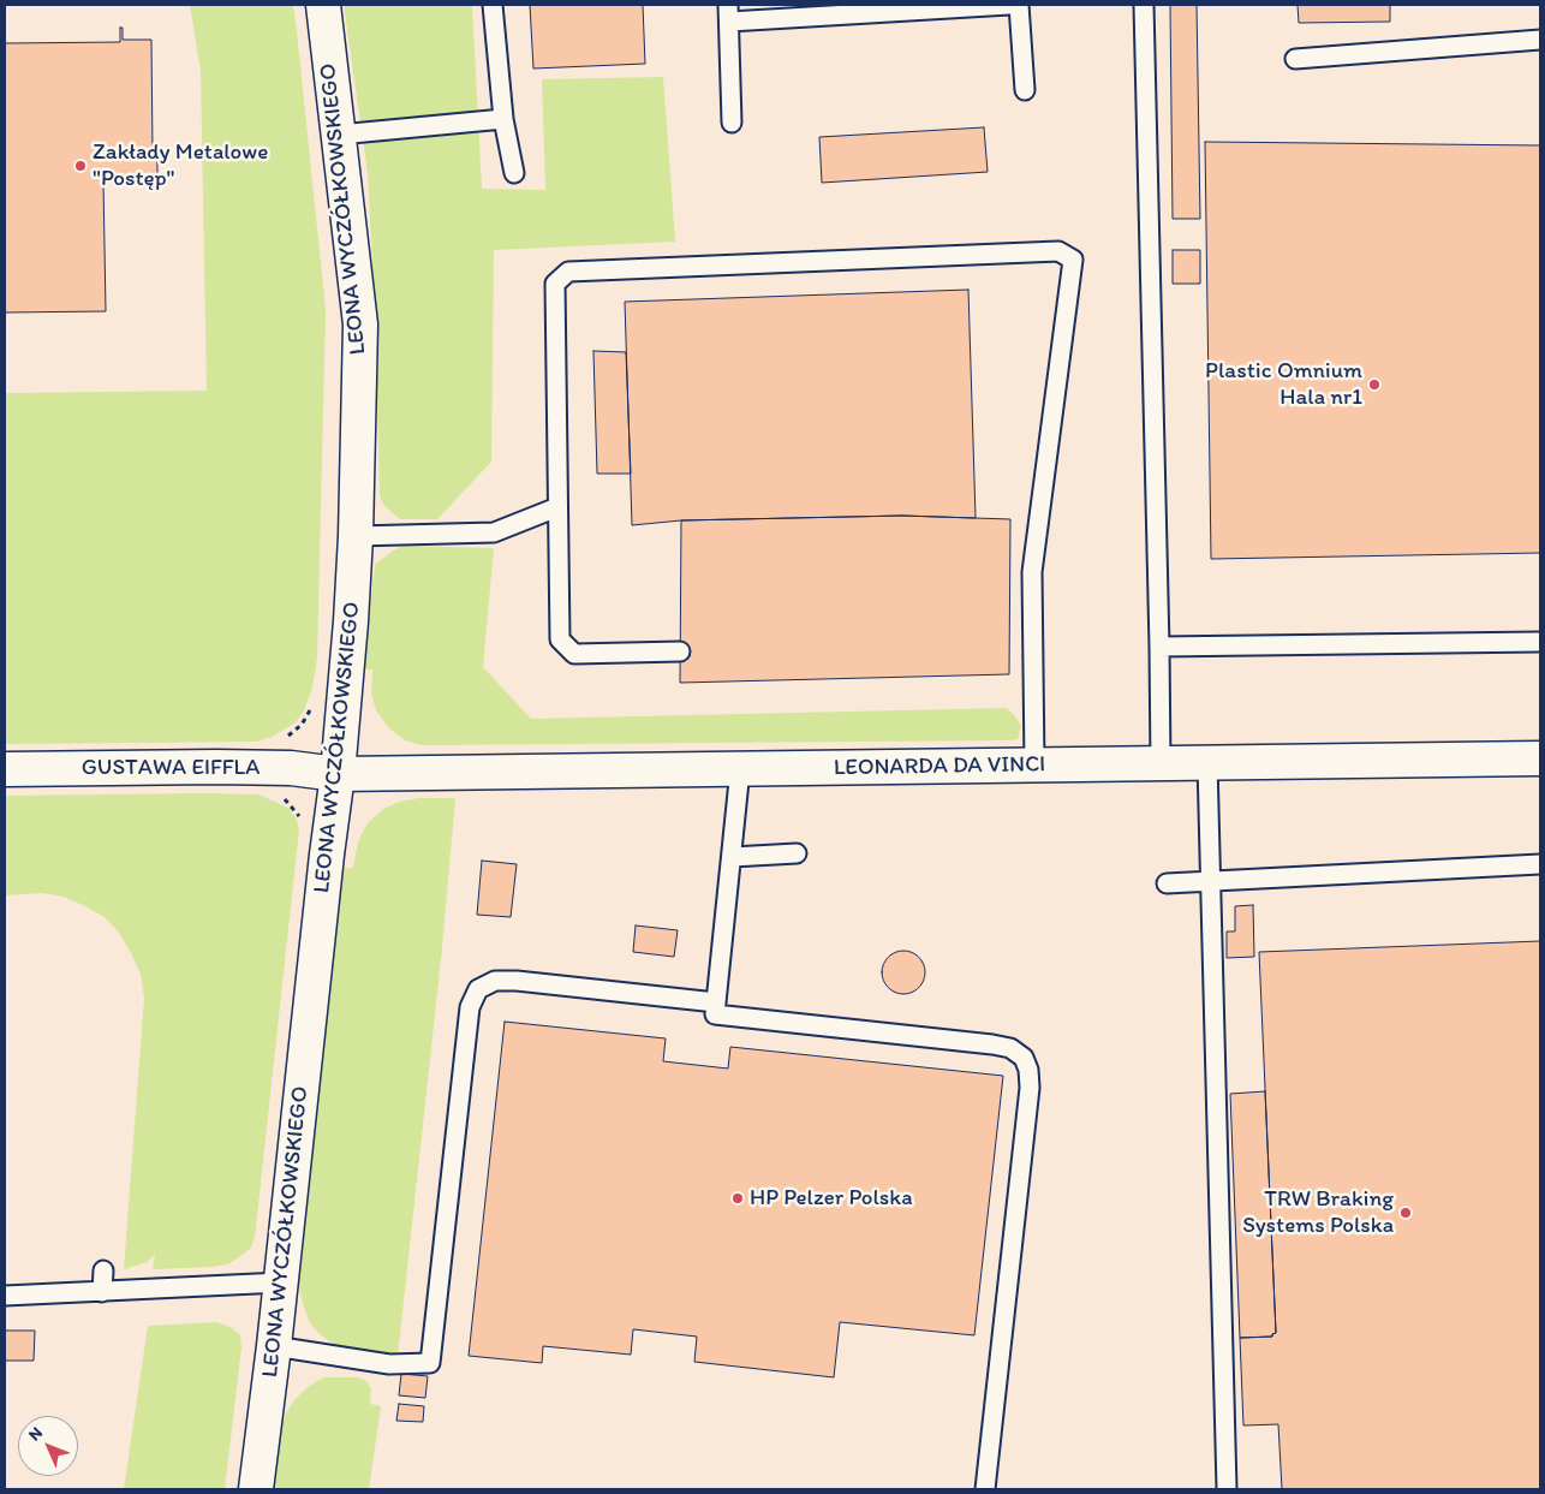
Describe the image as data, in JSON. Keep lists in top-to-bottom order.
{
  "streets": {
    "street": ["LEONA WYCZÓŁKOWSKIEGO", "LEONARDA DA VINCI", "GUSTAWA EIFFLA"]
  },
  "crossings": [
    ["LEONA WYCZÓŁKOWSKIEGO", "LEONARDA DA VINCI"],
    ["LEONA WYCZÓŁKOWSKIEGO", "GUSTAWA EIFFLA"],
    ["LEONARDA DA VINCI", "GUSTAWA EIFFLA"]
  ],
  "places": [
    "Zakłady Metalowe \"Postęp\"",
    "Plastic Omnium Hala nr1",
    "HP Pelzer Polska",
    "TRW Braking Systems Polska"
  ],
  "north": "top left"
}
